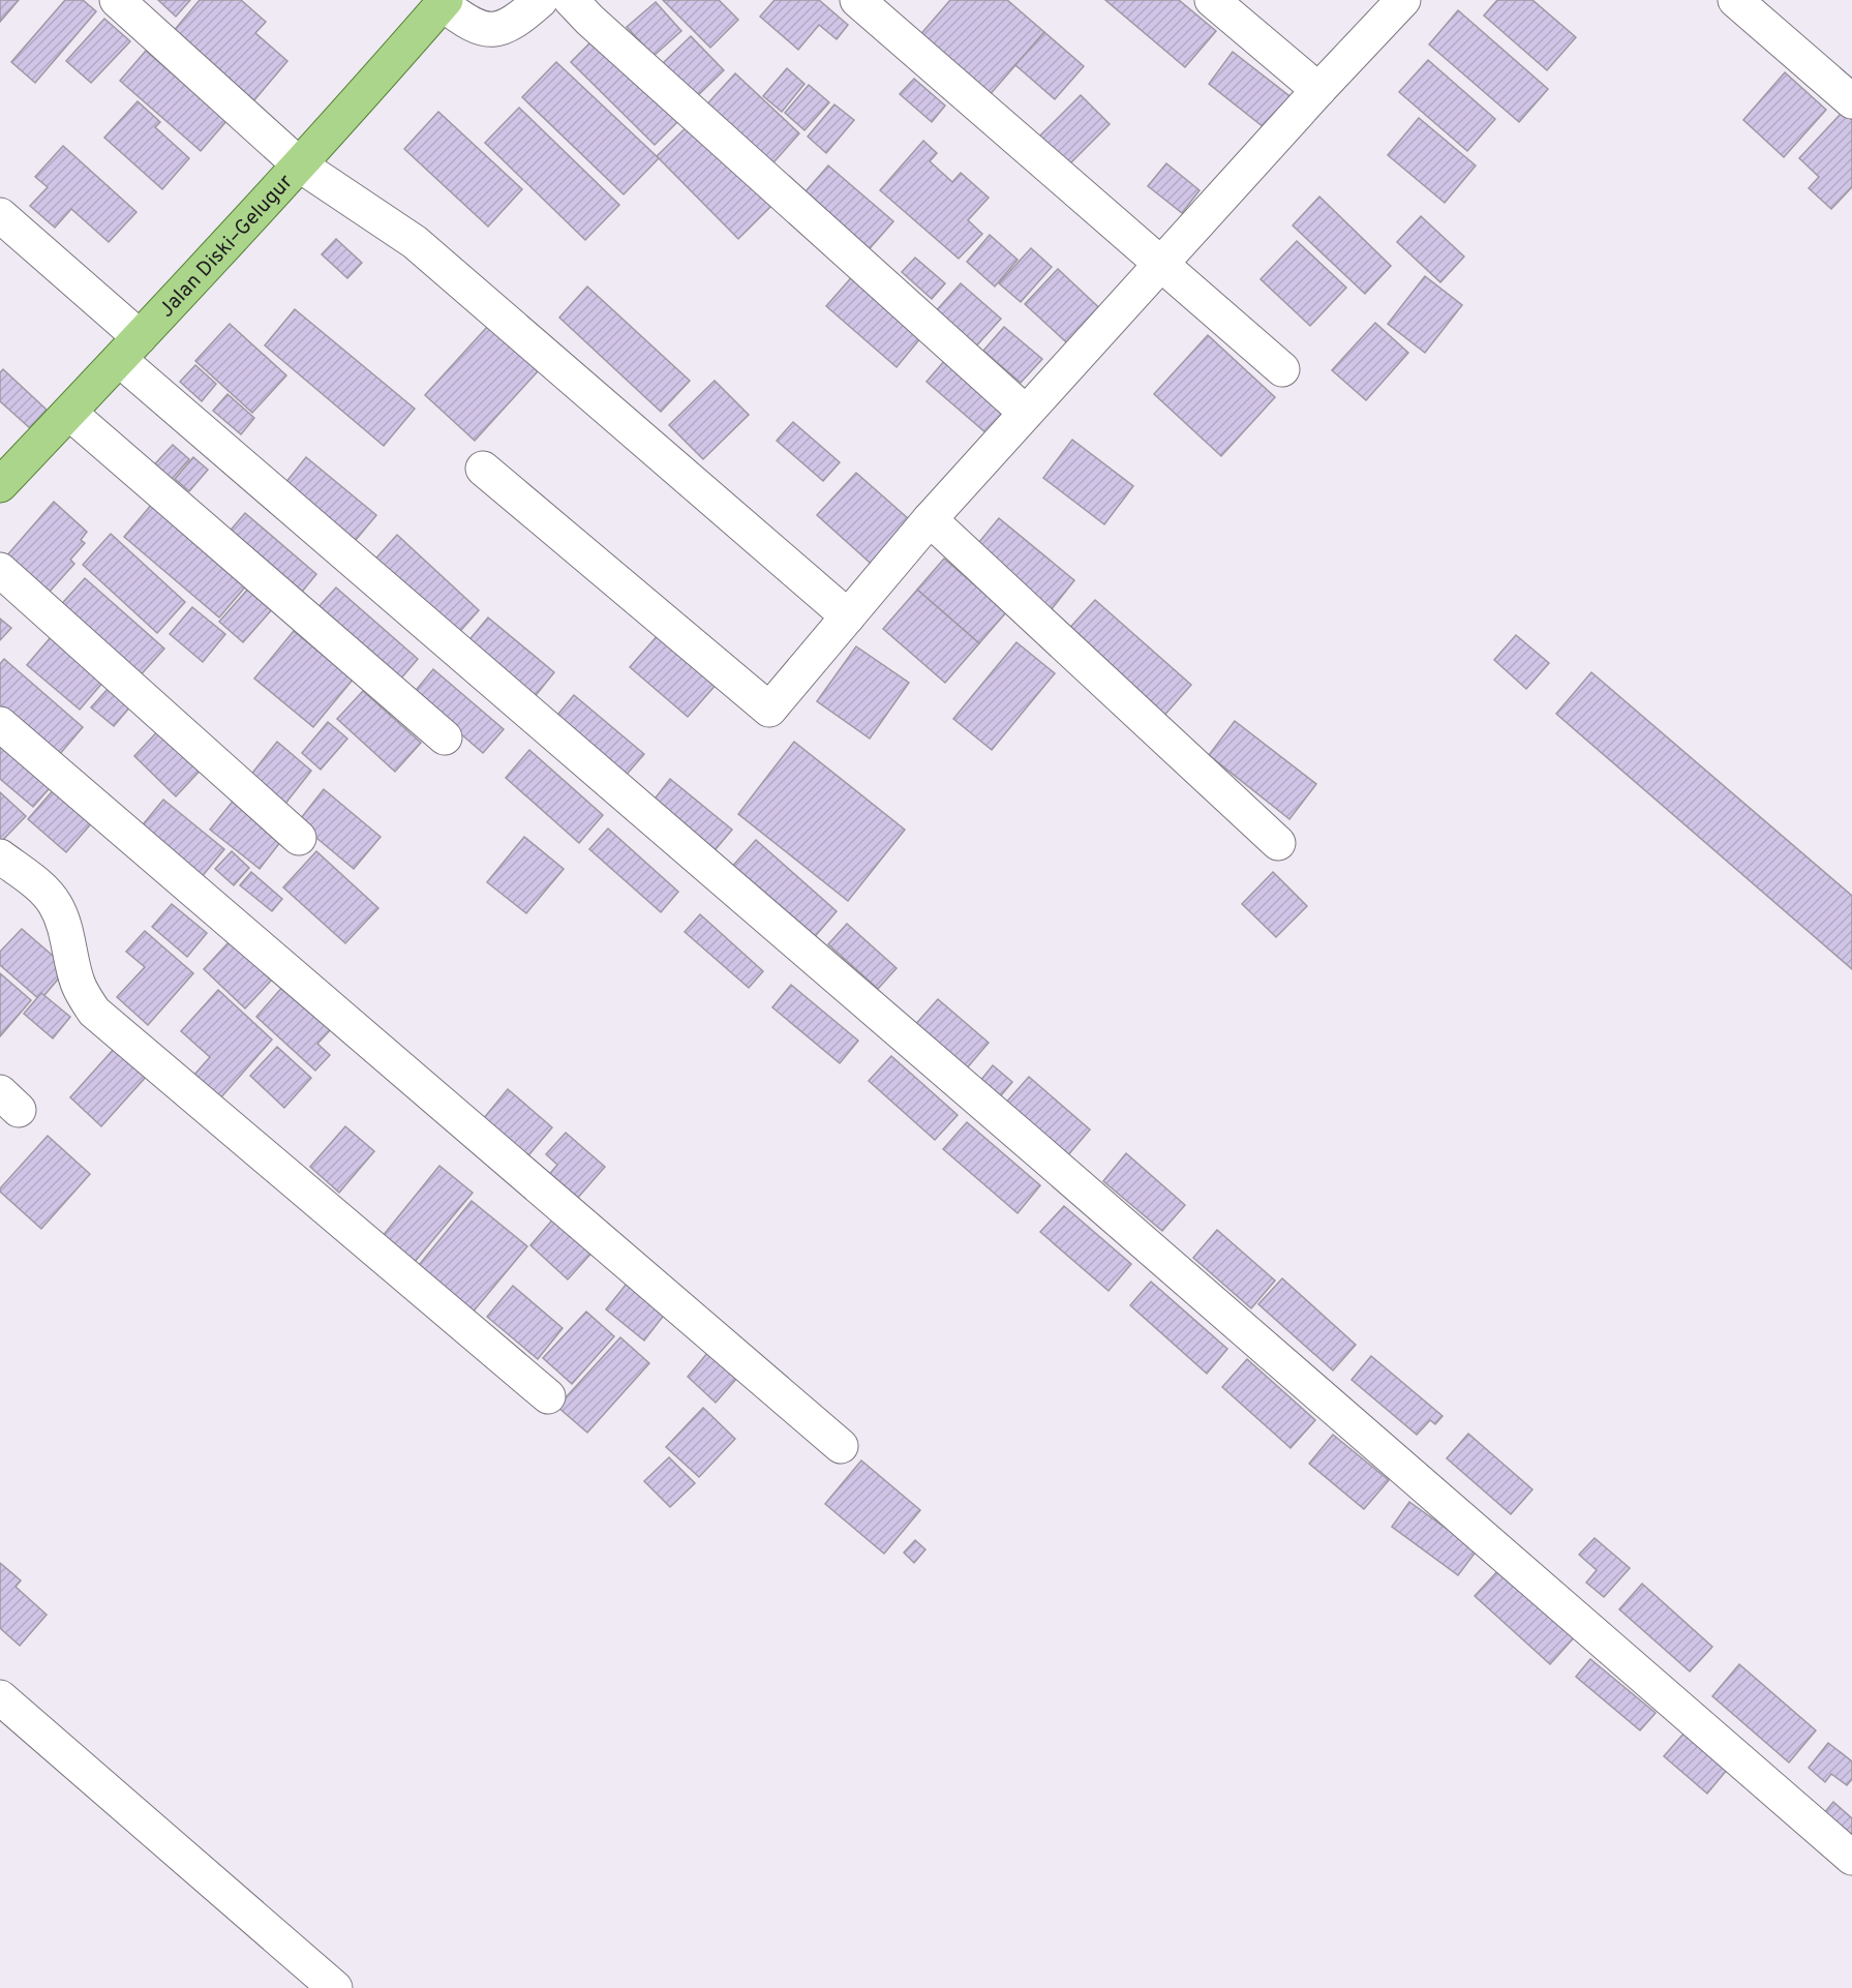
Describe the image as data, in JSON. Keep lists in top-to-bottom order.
{
  "streets": {
    "main road": ["Jalan Diski–Gelugur"]
  }
}
